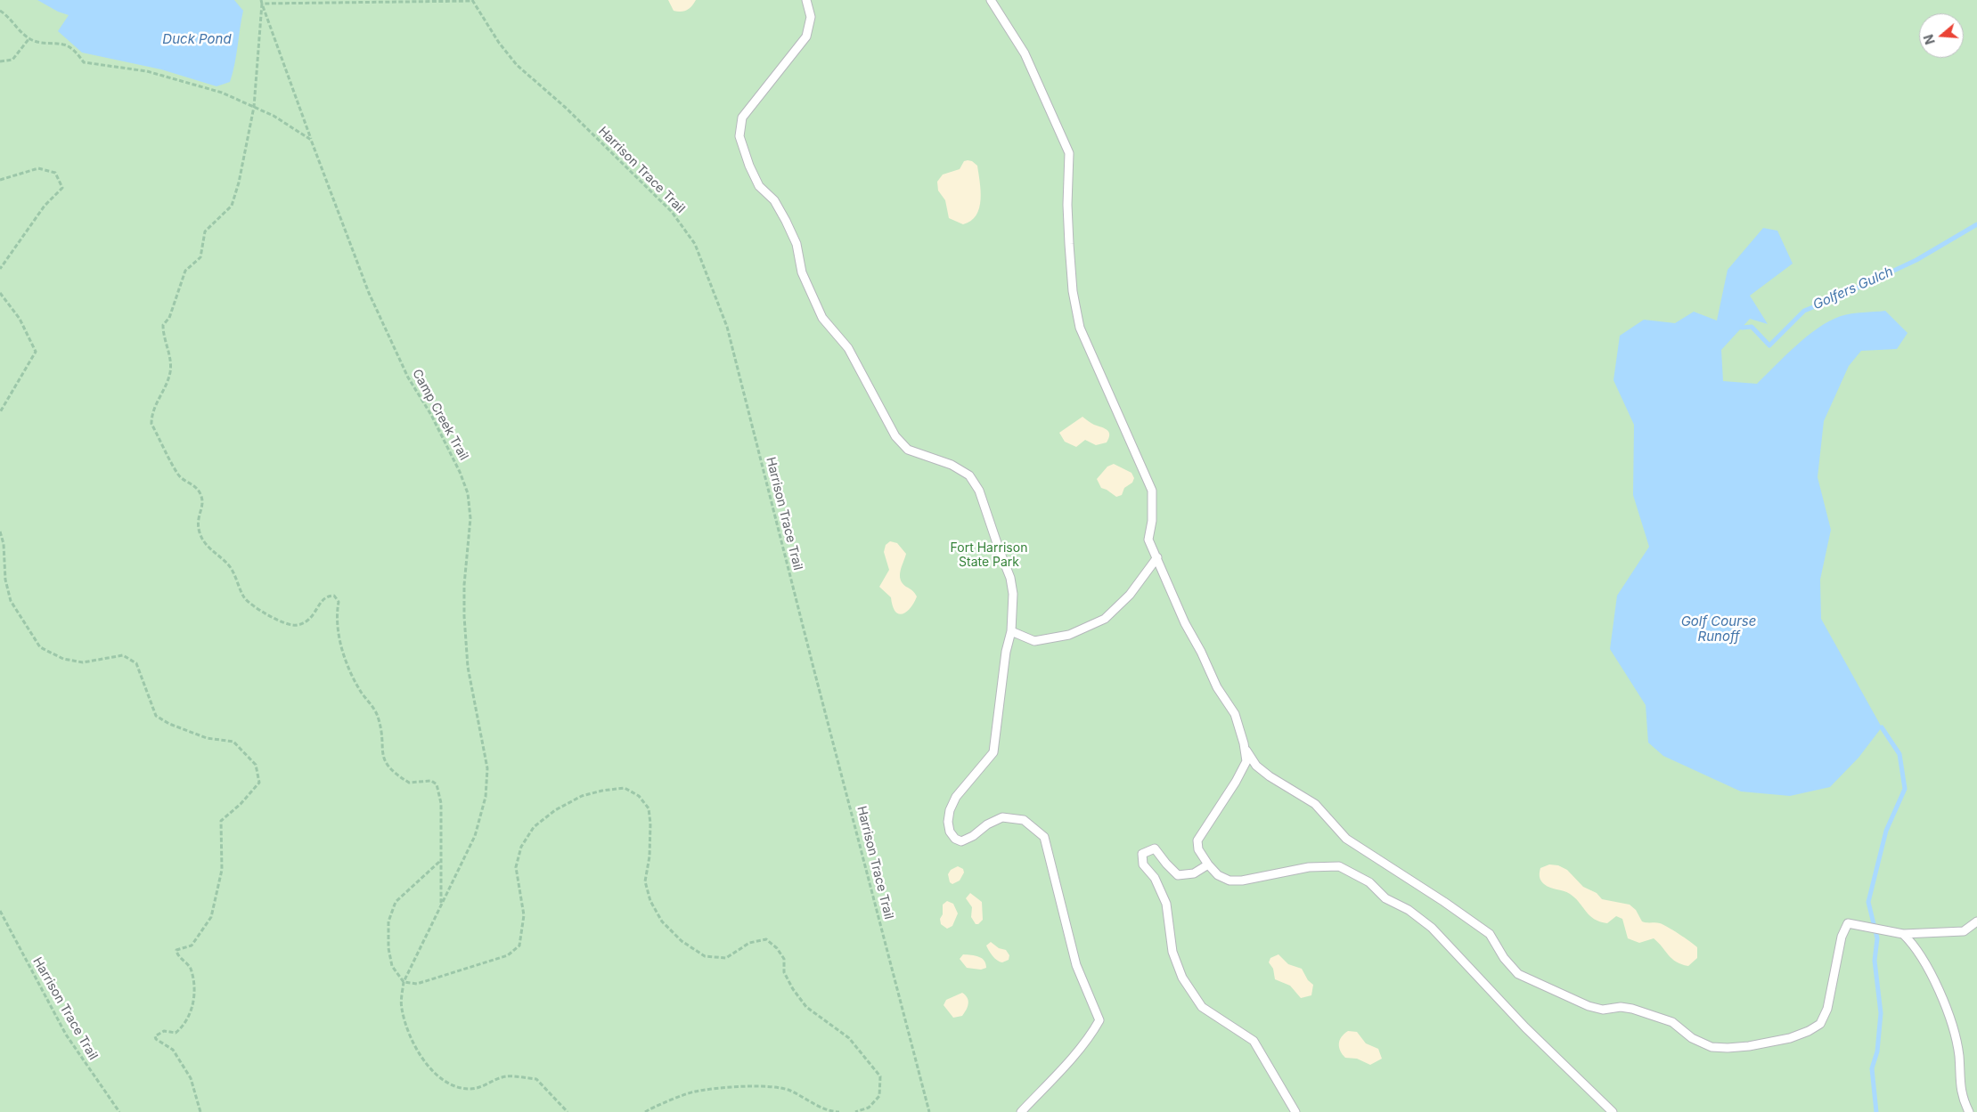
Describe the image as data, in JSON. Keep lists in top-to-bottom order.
{
  "streets": {
    "path": ["Harrison Trace Trail", "Camp Creek Trail"]
  },
  "water": ["Duck Pond", "Golfers Gulch", "Golf Course Runoff"],
  "parks": ["Fort Harrison State Park"],
  "north": "left"
}
